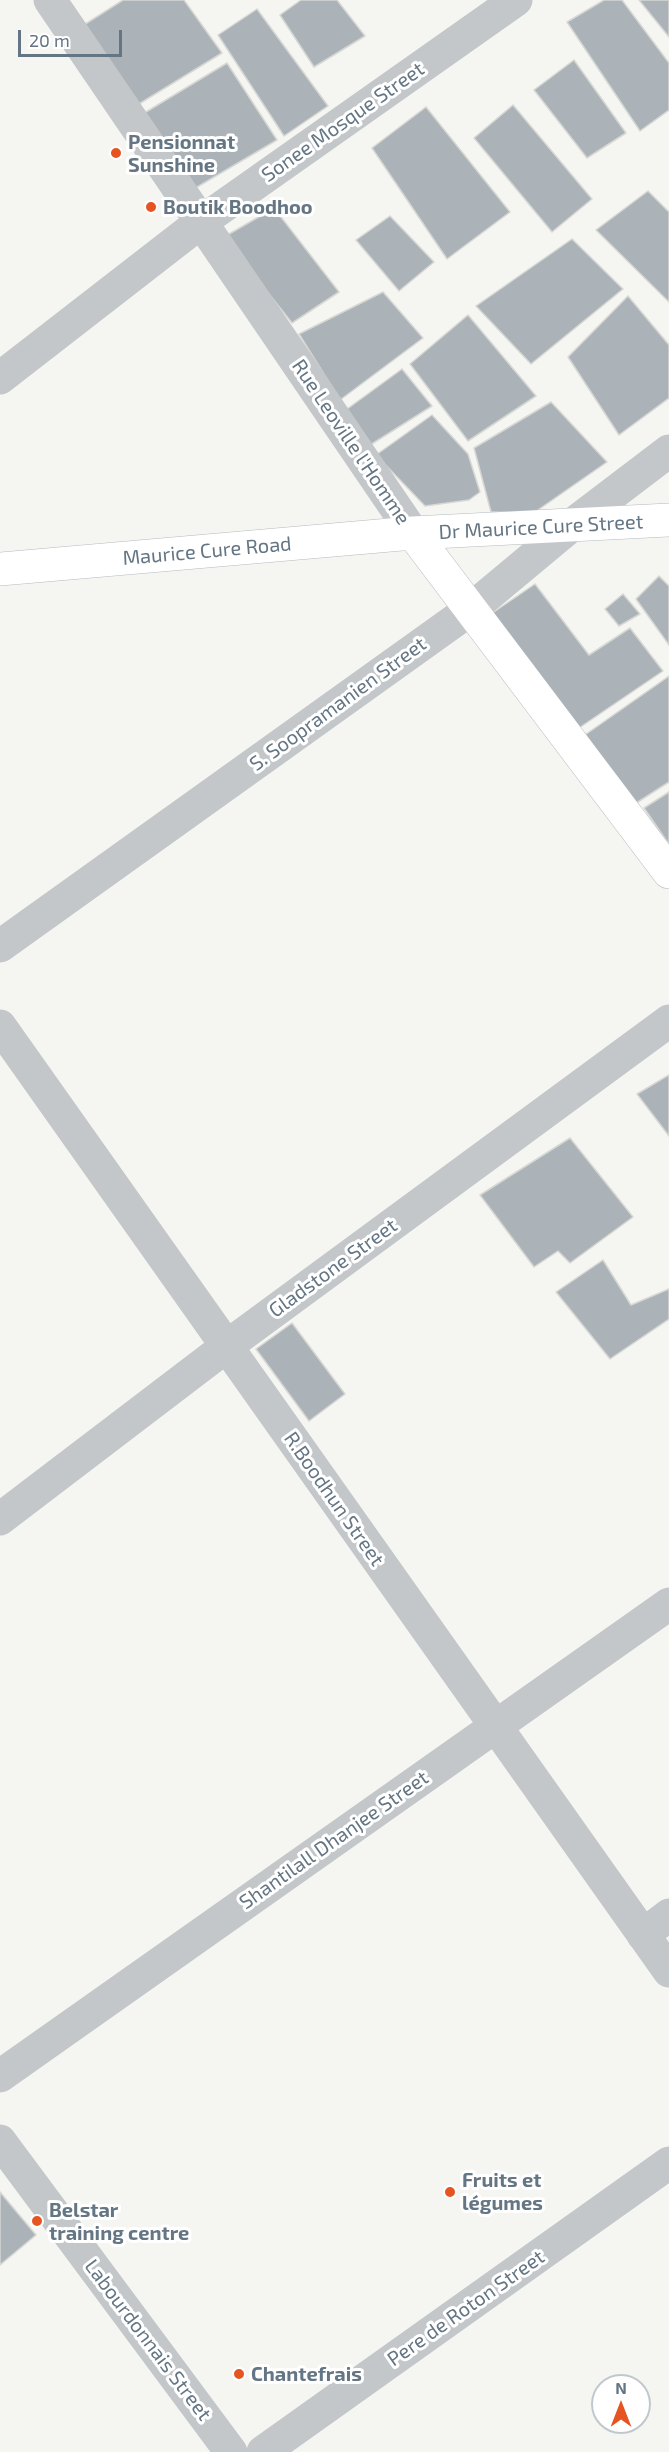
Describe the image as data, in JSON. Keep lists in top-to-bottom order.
{
  "streets": {
    "main road": ["Rue Leoville l'Homme", "Dr Maurice Cure Street", "Maurice Cure Road"],
    "street": [
      "Sonee Mosque Street",
      "S. Soopramanien Street",
      "Gladstone Street",
      "R.Boodhun Street",
      "Shantilall Dhanjee Street",
      "Pere de Roton Street",
      "Labourdonnais Street"
    ]
  },
  "crossings": [
    ["Sonee Mosque Street", "Rue Leoville l'Homme"],
    ["Rue Leoville l'Homme", "Dr Maurice Cure Street"],
    ["Rue Leoville l'Homme", "Maurice Cure Road"],
    ["Rue Leoville l'Homme", "S. Soopramanien Street"],
    ["Dr Maurice Cure Street", "Maurice Cure Road"],
    ["Dr Maurice Cure Street", "S. Soopramanien Street"],
    ["Gladstone Street", "R.Boodhun Street"],
    ["R.Boodhun Street", "Shantilall Dhanjee Street"]
  ],
  "places": [
    "Pensionnat Sunshine",
    "Boutik Boodhoo",
    "Fruits et légumes",
    "Belstar training centre",
    "Chantefrais"
  ],
  "scale_bar": "20 m",
  "north": "top"
}
